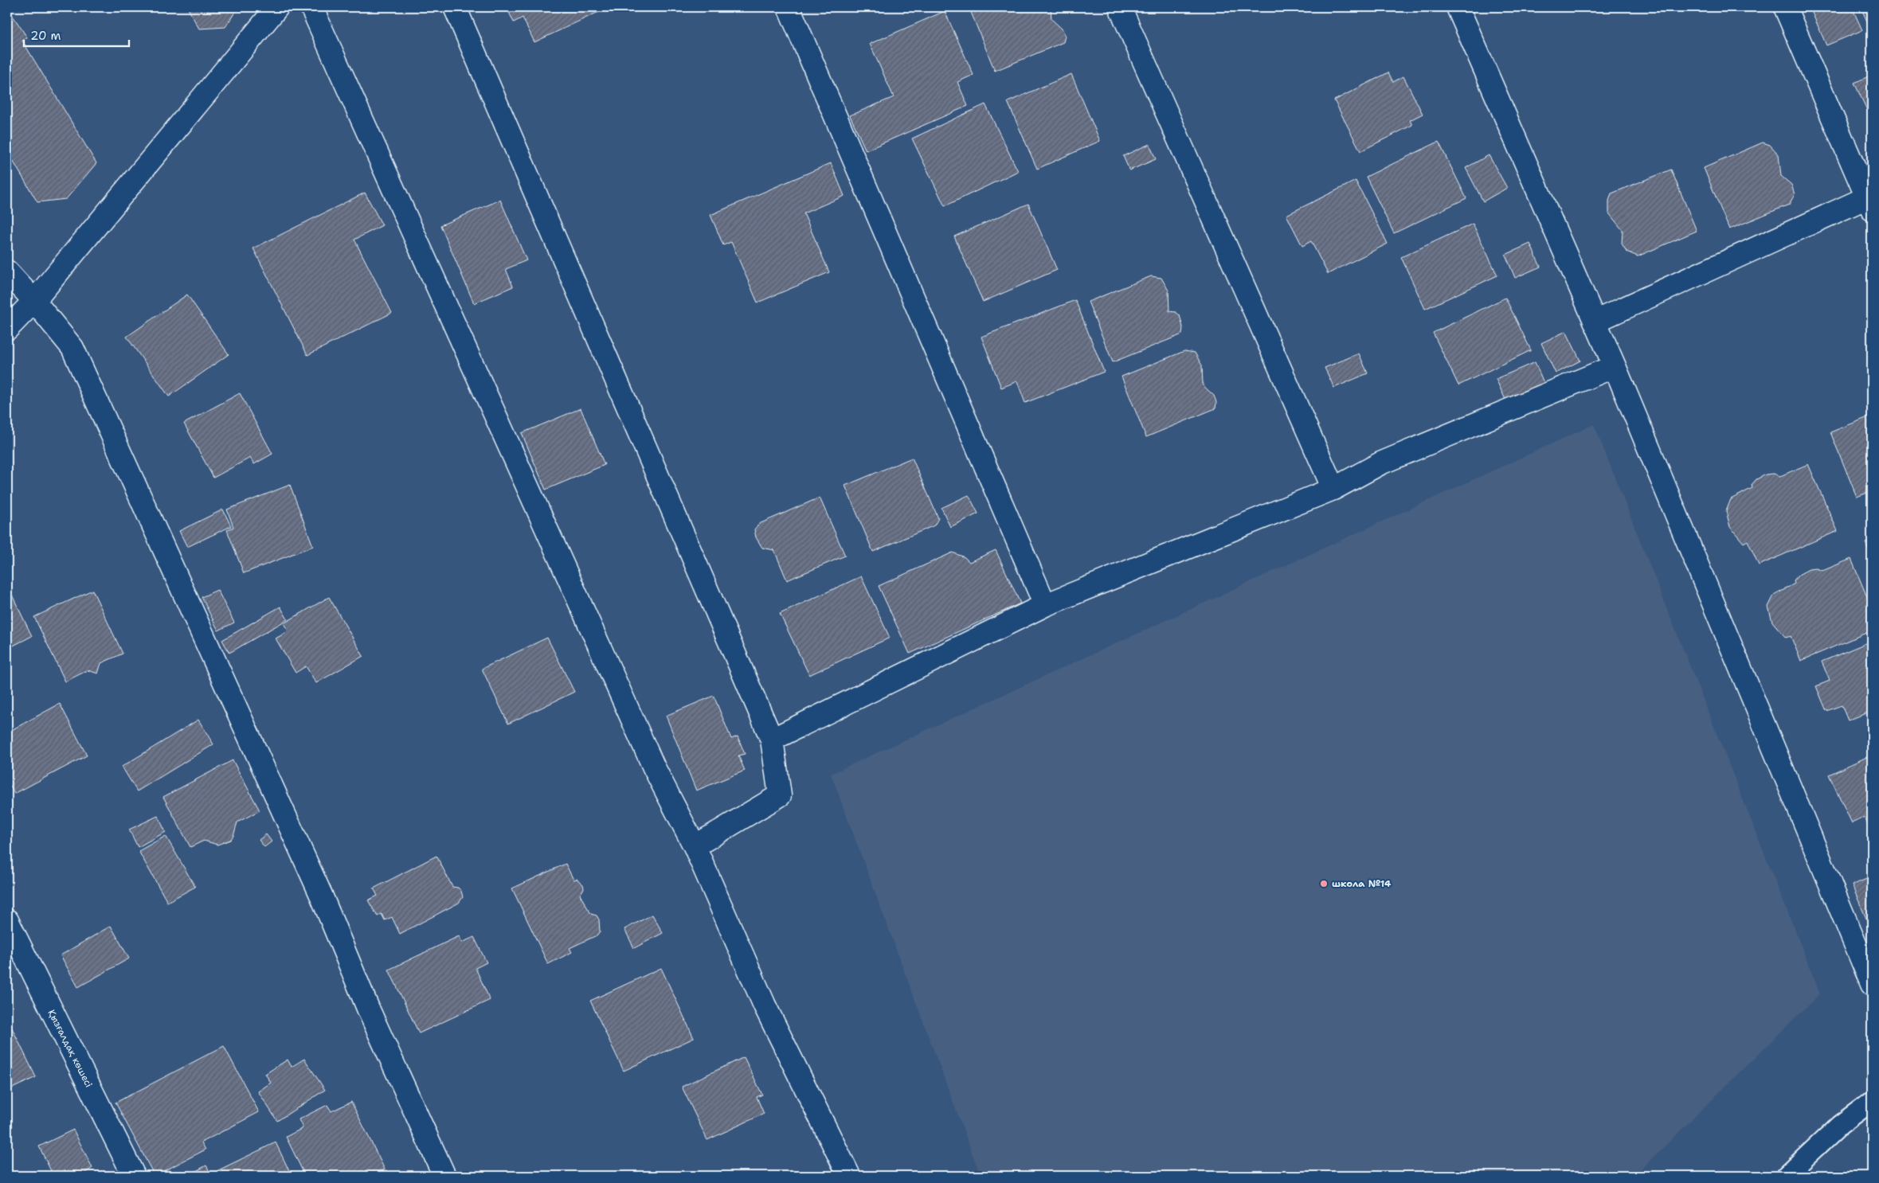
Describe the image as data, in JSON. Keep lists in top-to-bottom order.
{
  "streets": {
    "street": ["Қызғалдақ көшесі"]
  },
  "places": ["школа №14"],
  "scale_bar": "20 m"
}
